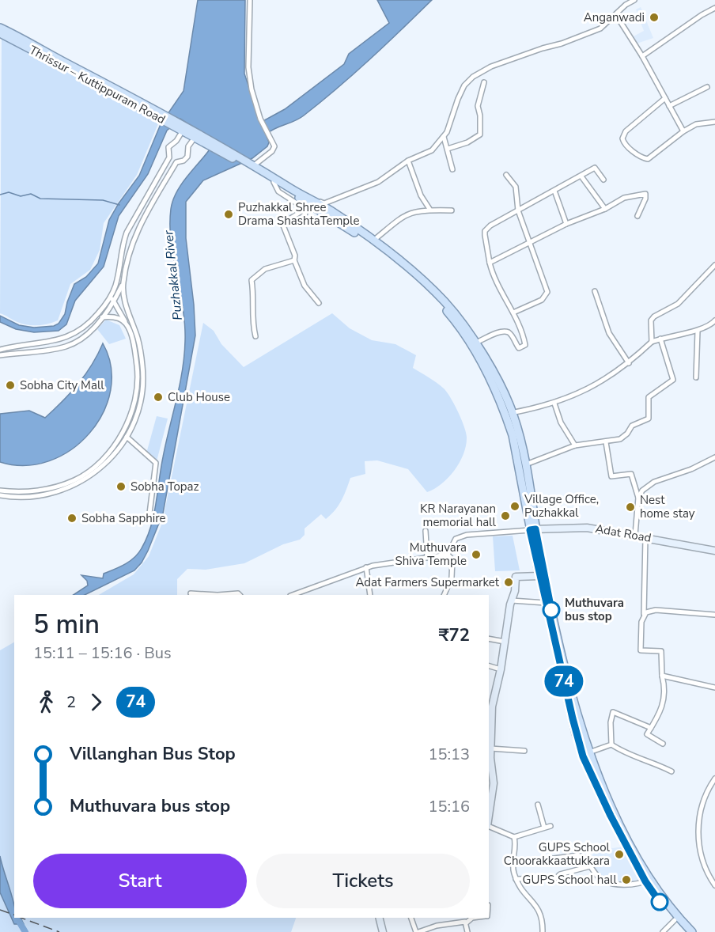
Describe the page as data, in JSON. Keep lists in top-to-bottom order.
{
  "streets": {
    "main road": ["Thrissur – Kuttippuram Road"],
    "street": ["Adat Road"]
  },
  "water": ["Puzhakkal River"],
  "places": [
    "Anganwadi",
    "Puzhakkal Shree Drama ShashtaTemple",
    "Sobha City Mall",
    "Club House",
    "Sobha Topaz",
    "Village Office, Puzhakkal",
    "Nest home stay",
    "KR Narayanan memorial hall",
    "Sobha Sapphire",
    "Muthuvara Shiva Temple",
    "Adat Farmers Supermarket",
    "Muthuvara bus stop",
    "GUPS School Choorakkaattukkara",
    "GUPS School hall"
  ],
  "lines": ["bus line 74"],
  "page": {
    "on_map": "74",
    "heading": ["5 min", "15:11 – 15:16 · Bus", "₹72"],
    "legs": ["2", "74"],
    "list": [
      {
        "name": "Villanghan Bus Stop",
        "value": "15:13"
      },
      {
        "name": "Muthuvara bus stop",
        "value": "15:16"
      }
    ],
    "buttons": ["Start", "Tickets"]
  }
}
